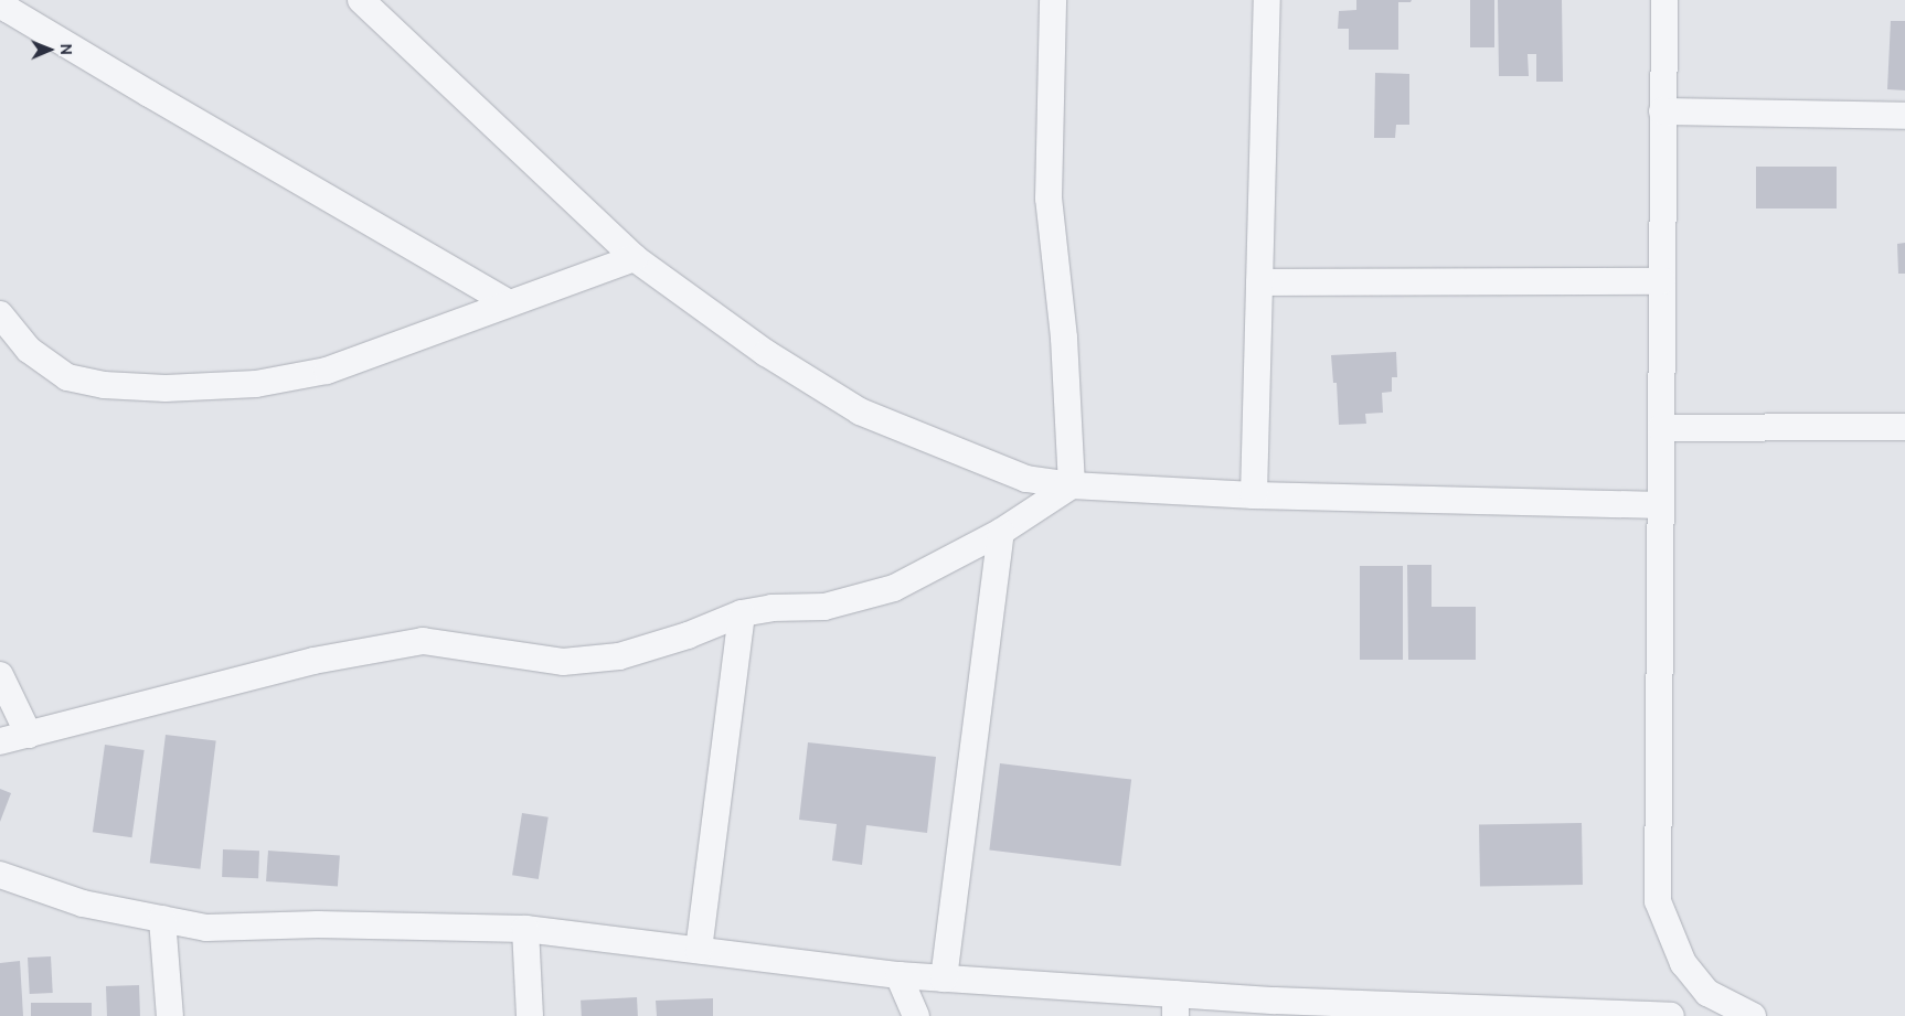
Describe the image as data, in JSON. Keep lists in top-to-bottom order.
{
  "north": "right"
}
